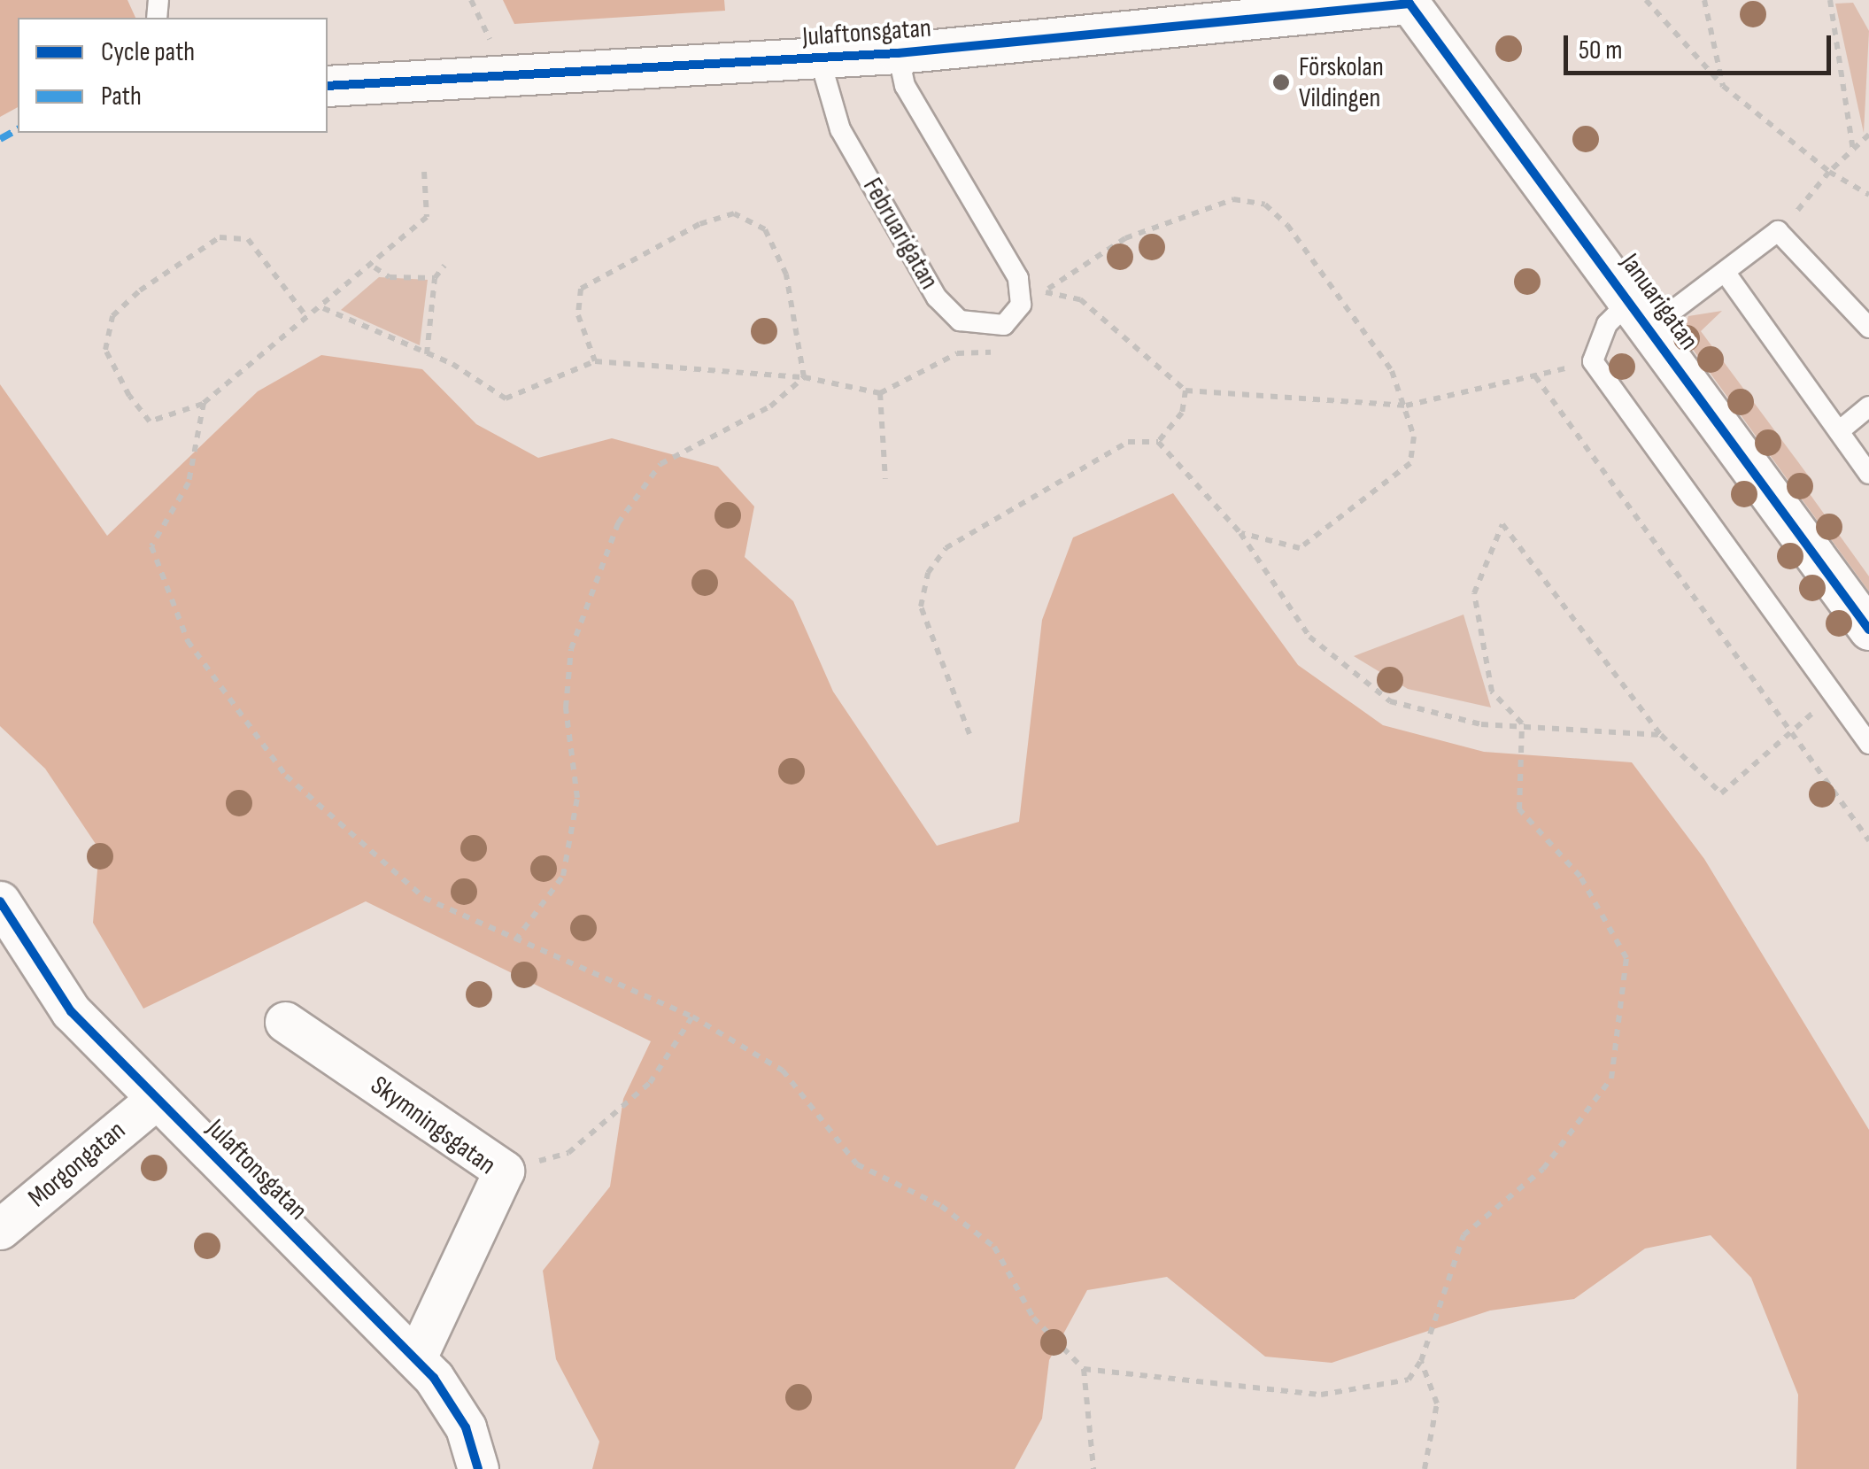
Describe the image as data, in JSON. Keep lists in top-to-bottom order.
{
  "streets": {
    "street": [
      "Julaftonsgatan",
      "Januarigatan",
      "Skymningsgatan",
      "Morgongatan"
    ],
    "lane": ["Februarigatan"]
  },
  "crossings": [
    ["Julaftonsgatan", "Februarigatan"],
    ["Julaftonsgatan", "Januarigatan"],
    ["Julaftonsgatan", "Skymningsgatan"],
    ["Julaftonsgatan", "Morgongatan"]
  ],
  "places": ["Förskolan Vildingen"],
  "legend": ["Cycle path", "Path"],
  "scale_bar": "50 m"
}
